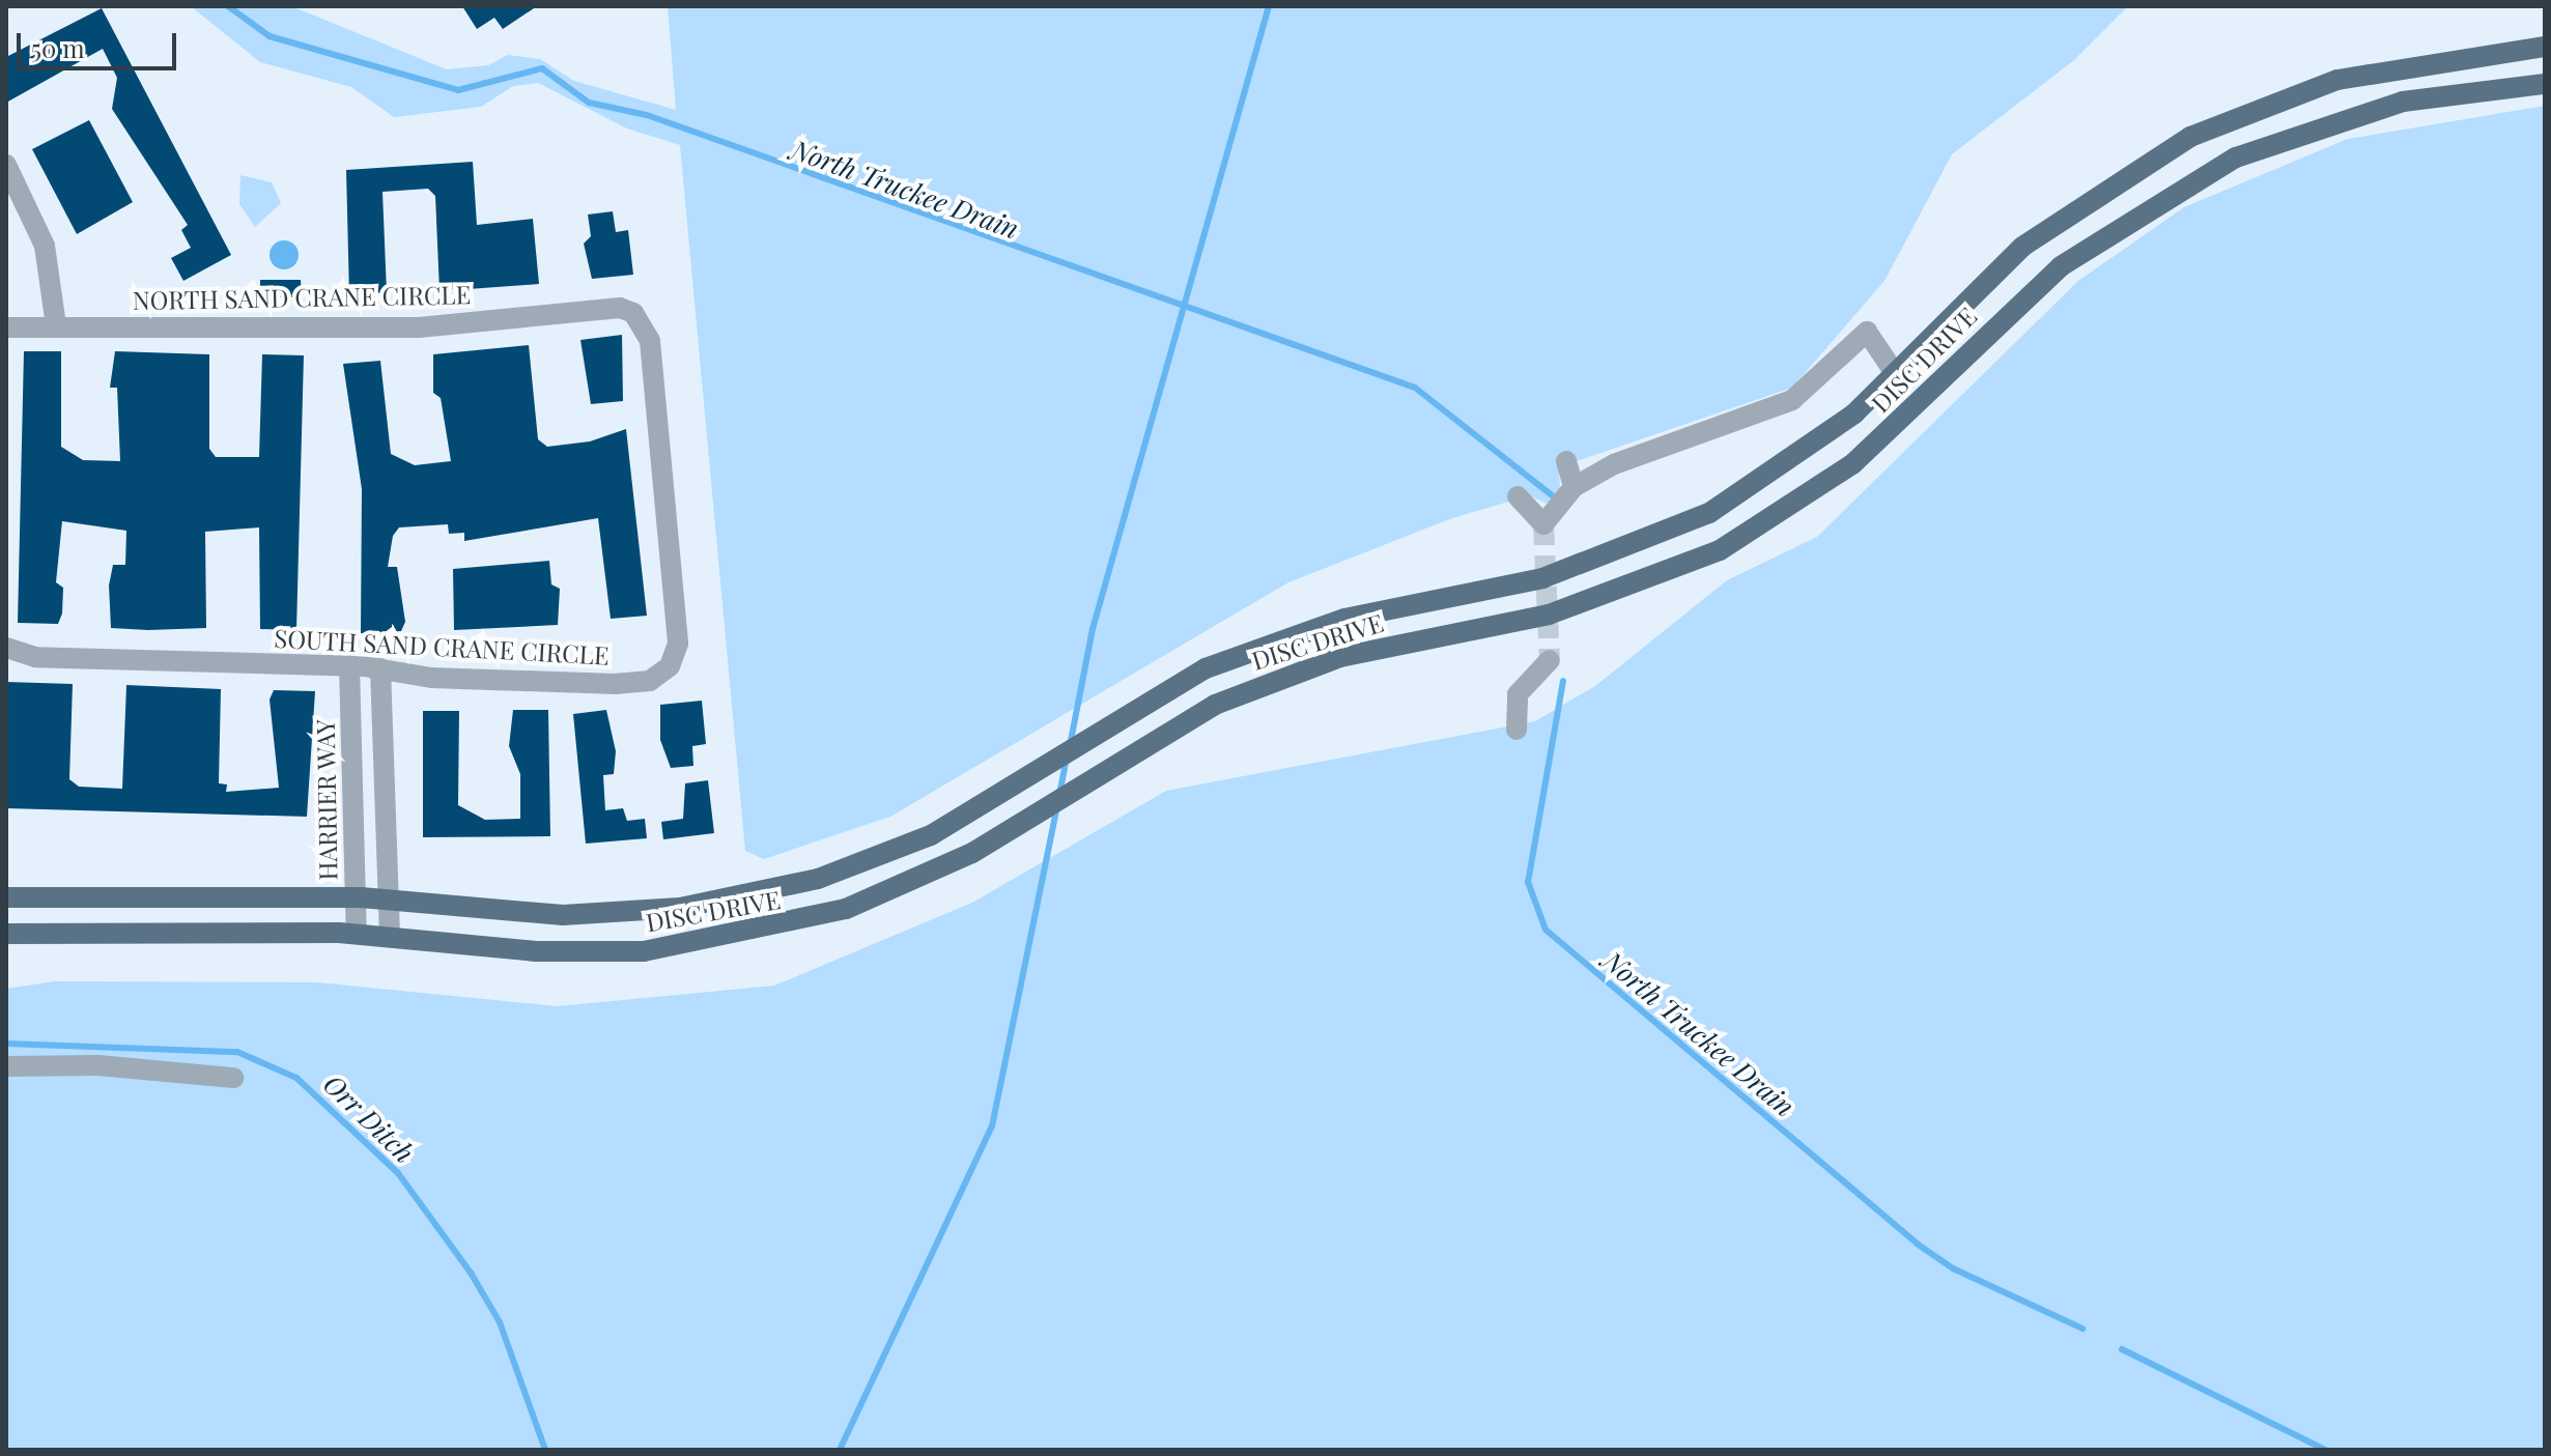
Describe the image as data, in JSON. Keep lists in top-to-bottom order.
{
  "streets": {
    "main road": ["DISC DRIVE"],
    "street": ["NORTH SAND CRANE CIRCLE", "SOUTH SAND CRANE CIRCLE", "HARRIER WAY"]
  },
  "crossings": [
    ["NORTH SAND CRANE CIRCLE", "SOUTH SAND CRANE CIRCLE"],
    ["DISC DRIVE", "HARRIER WAY"],
    ["SOUTH SAND CRANE CIRCLE", "HARRIER WAY"]
  ],
  "water": ["North Truckee Drain", "Orr Ditch"],
  "scale_bar": "50 m"
}
